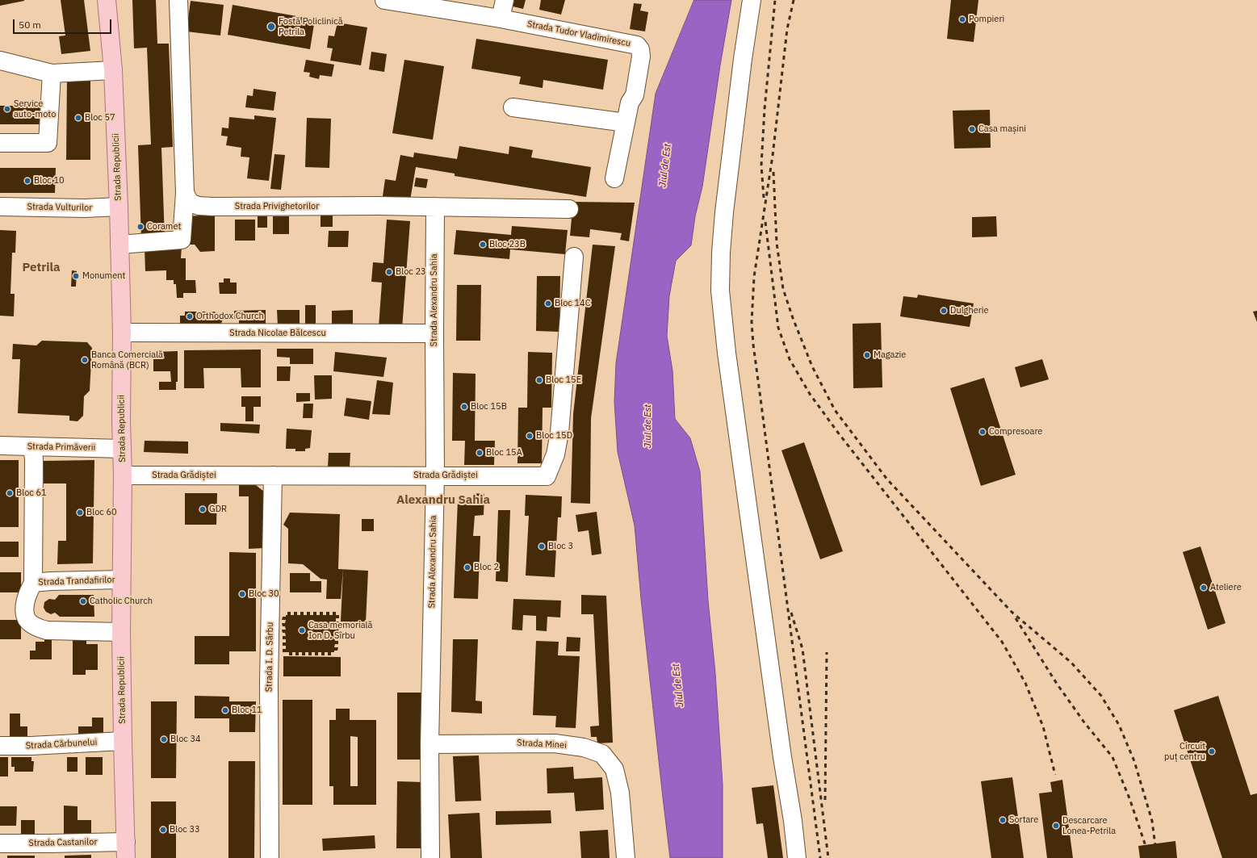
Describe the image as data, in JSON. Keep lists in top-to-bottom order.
{
  "streets": {
    "main road": ["Strada Republicii"],
    "street": [
      "Strada Tudor Vladimirescu",
      "Strada Privighetorilor",
      "Strada Vulturilor",
      "Strada Alexandru Sahia",
      "Strada Nicolae Bălcescu",
      "Strada Primăverii",
      "Strada Grădiștei",
      "Strada Trandafirilor",
      "Strada I. D. Sârbu",
      "Strada Cărbunelui",
      "Strada Minei",
      "Strada Castanilor"
    ]
  },
  "crossings": [
    ["Strada Republicii", "Strada Vulturilor"],
    ["Strada Republicii", "Strada Nicolae Bălcescu"],
    ["Strada Republicii", "Strada Primăverii"],
    ["Strada Republicii", "Strada Grădiștei"],
    ["Strada Republicii", "Strada Trandafirilor"],
    ["Strada Republicii", "Strada Cărbunelui"],
    ["Strada Republicii", "Strada Castanilor"],
    ["Strada Privighetorilor", "Strada Alexandru Sahia"],
    ["Strada Alexandru Sahia", "Strada Nicolae Bălcescu"],
    ["Strada Alexandru Sahia", "Strada Grădiștei"],
    ["Strada Alexandru Sahia", "Strada Minei"],
    ["Strada Grădiștei", "Strada I. D. Sârbu"]
  ],
  "districts": ["Petrila", "Alexandru Sahia"],
  "water": ["Jiul de Est"],
  "places": [
    "Pompieri",
    "Fostă Policlinică Petrila",
    "Service auto-moto",
    "Bloc 57",
    "Casa mașini",
    "Bloc 10",
    "Coramet",
    "Bloc 23B",
    "Bloc 23",
    "Monument",
    "Bloc 14C",
    "Dulgherie",
    "Orthodox Church",
    "Magazie",
    "Banca Comercială Română (BCR)",
    "Bloc 15E",
    "Bloc 15B",
    "Compresoare",
    "Bloc 15D",
    "Bloc 15A",
    "Bloc 61",
    "GDR",
    "Bloc 60",
    "Bloc 3",
    "Bloc 2",
    "Ateliere",
    "Bloc 30",
    "Catholic Church",
    "Casa memorială Ion D. Sîrbu",
    "Bloc 11",
    "Bloc 34",
    "Circuit puț centru",
    "Sortare",
    "Descarcare Lonea-Petrila",
    "Bloc 33"
  ],
  "scale_bar": "50 m"
}
